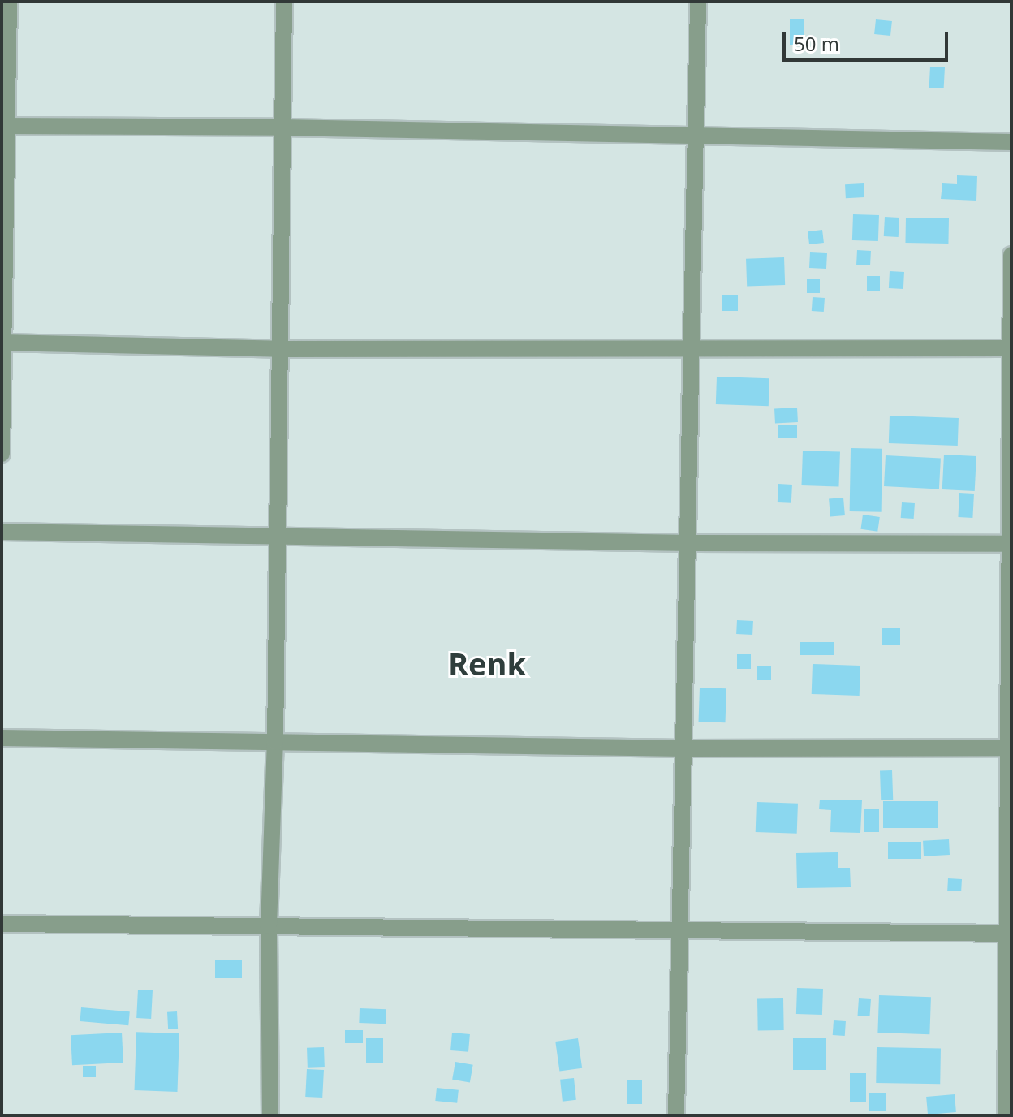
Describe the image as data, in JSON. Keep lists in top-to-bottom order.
{
  "districts": ["Renk"],
  "scale_bar": "50 m"
}
